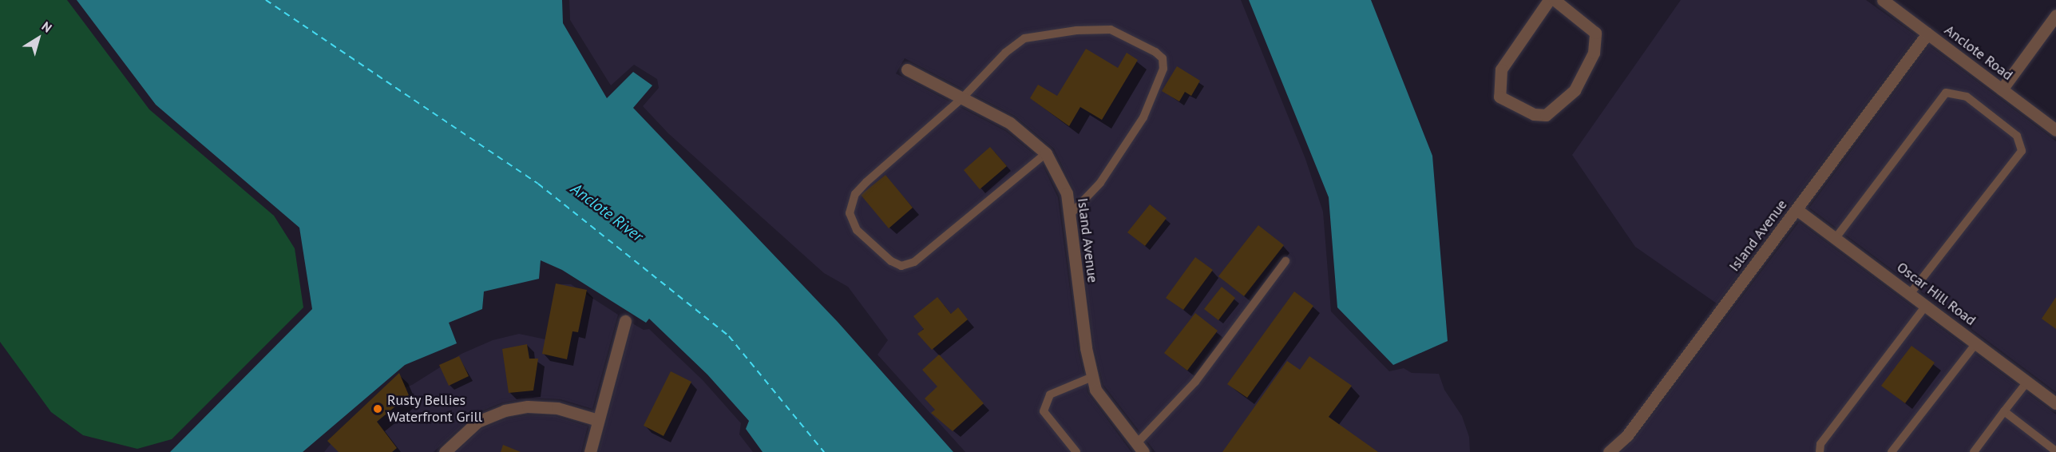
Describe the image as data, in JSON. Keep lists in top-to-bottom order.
{
  "streets": {
    "street": ["Anclote Road", "Island Avenue", "Oscar Hill Road"]
  },
  "crossings": [
    ["Anclote Road", "Island Avenue"],
    ["Island Avenue", "Oscar Hill Road"]
  ],
  "water": ["Anclote River"],
  "places": ["Rusty Bellies Waterfront Grill"],
  "north": "top right"
}
